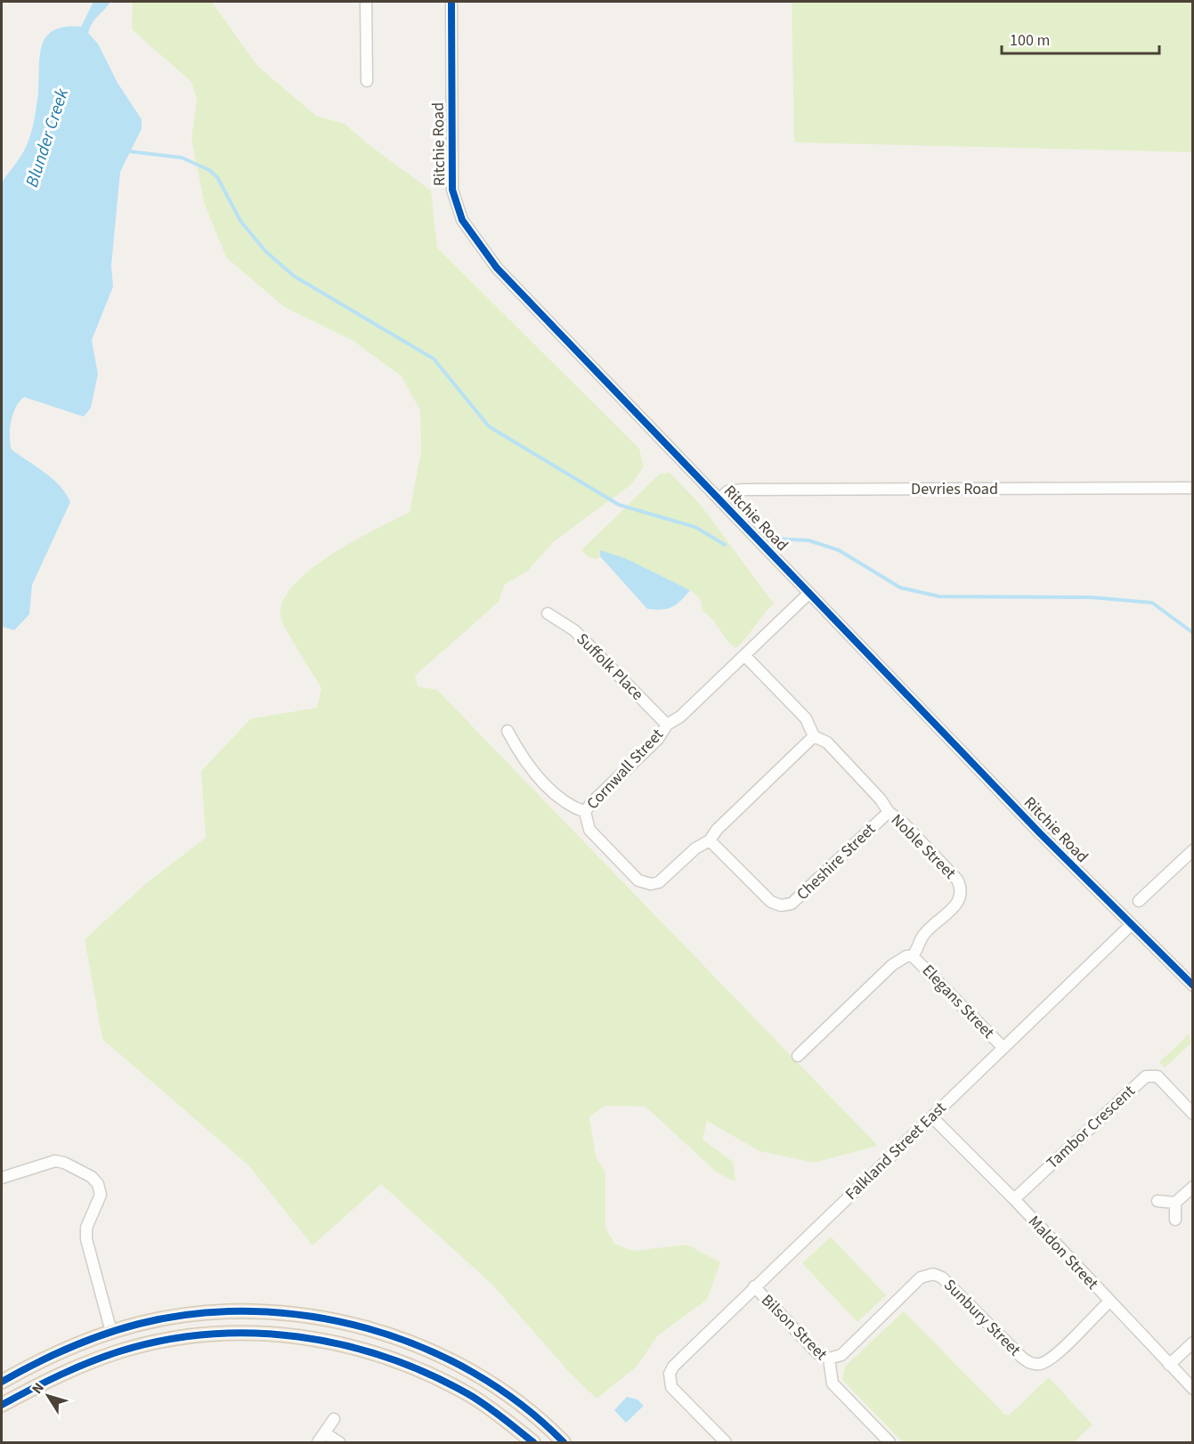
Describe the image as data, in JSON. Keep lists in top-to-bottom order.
{
  "streets": {
    "street": [
      "Ritchie Road",
      "Devries Road",
      "Suffolk Place",
      "Cornwall Street",
      "Noble Street",
      "Cheshire Street",
      "Elegans Street",
      "Tambor Crescent",
      "Falkland Street East",
      "Maldon Street",
      "Sunbury Street",
      "Bilson Street"
    ]
  },
  "crossings": [
    ["Ritchie Road", "Devries Road"],
    ["Ritchie Road", "Cornwall Street"],
    ["Ritchie Road", "Falkland Street East"],
    ["Suffolk Place", "Cornwall Street"],
    ["Cornwall Street", "Noble Street"],
    ["Cornwall Street", "Cheshire Street"],
    ["Noble Street", "Cheshire Street"],
    ["Noble Street", "Elegans Street"],
    ["Elegans Street", "Falkland Street East"],
    ["Tambor Crescent", "Maldon Street"],
    ["Falkland Street East", "Maldon Street"],
    ["Falkland Street East", "Bilson Street"],
    ["Maldon Street", "Sunbury Street"],
    ["Sunbury Street", "Bilson Street"]
  ],
  "water": ["Blunder Creek"],
  "scale_bar": "100 m",
  "north": "top left"
}
